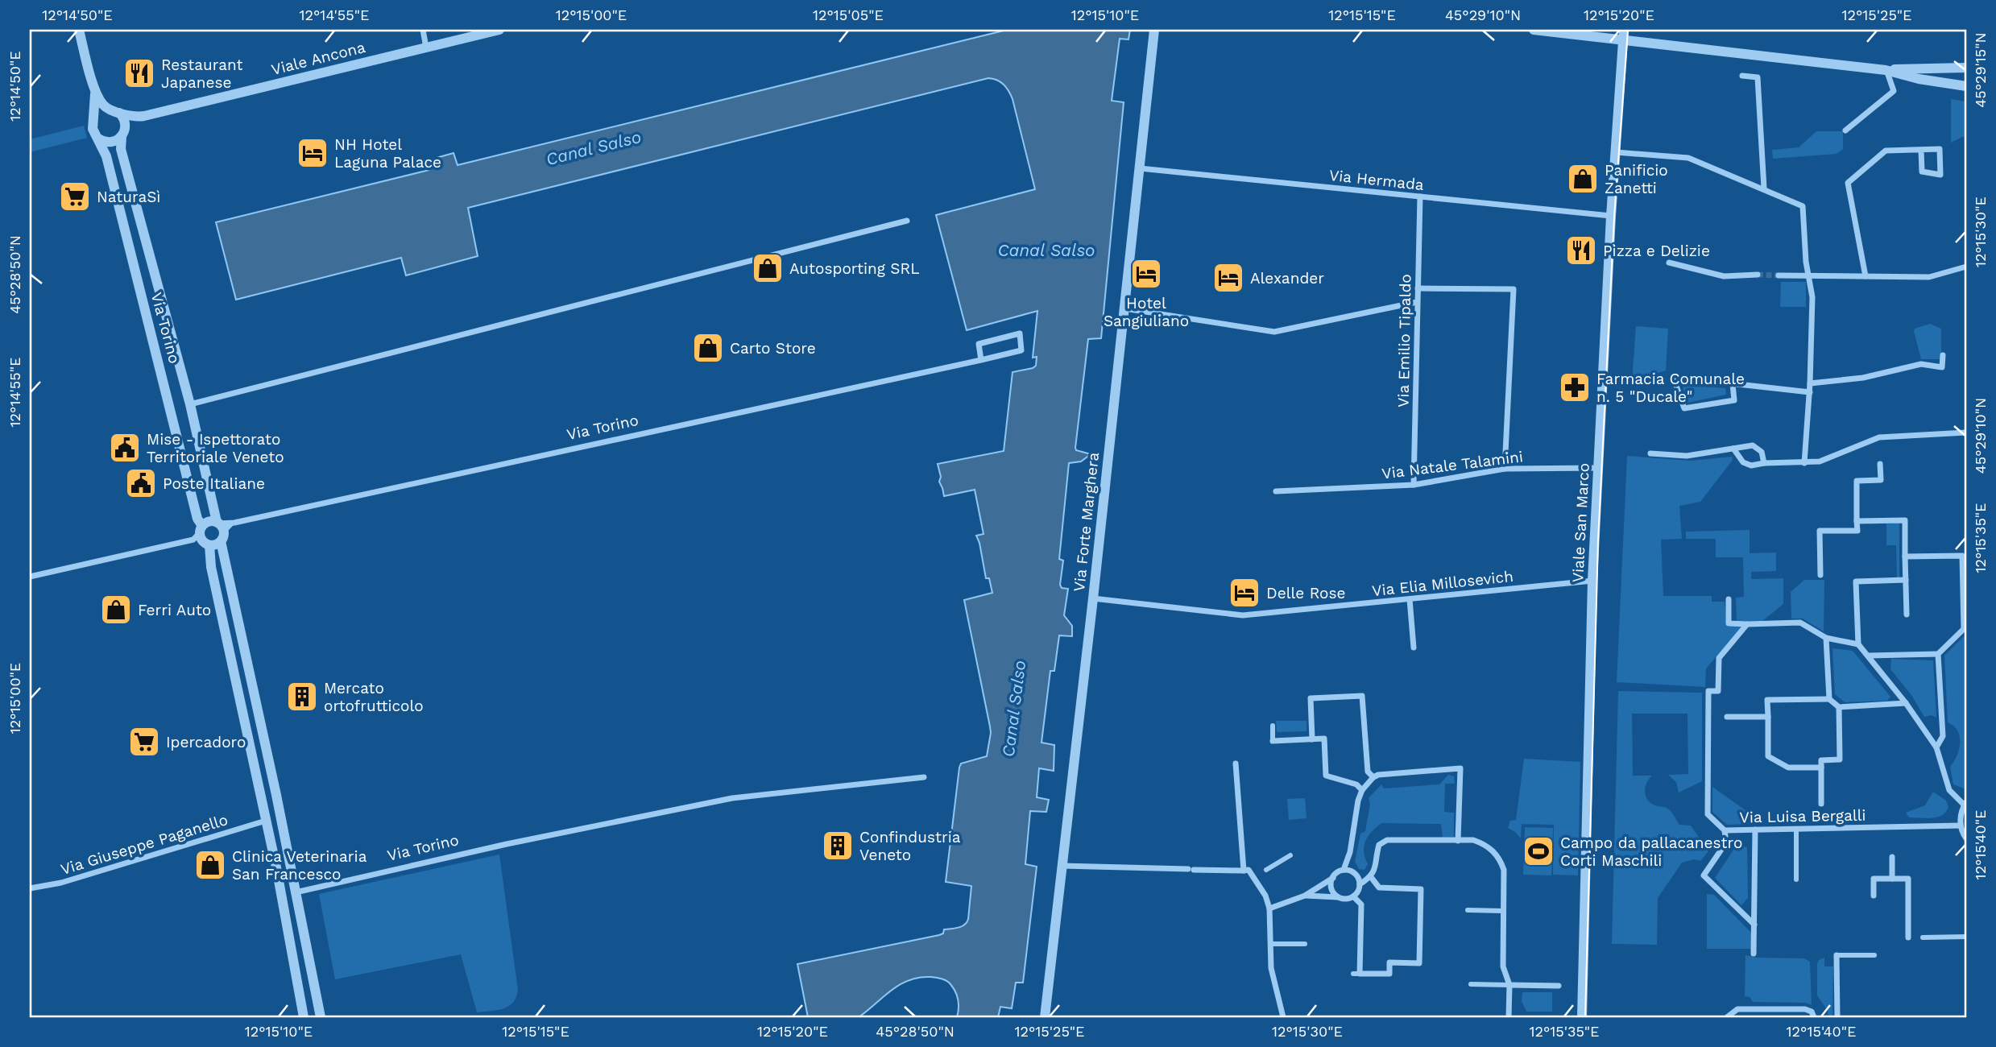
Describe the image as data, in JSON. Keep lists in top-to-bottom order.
{
  "streets": {
    "street": [
      "Viale Ancona",
      "Via Hermada",
      "Via Torino",
      "Via Emilio Tipaldo",
      "Via Natale Talamini",
      "Via Forte Marghera",
      "Viale San Marco",
      "Via Elia Millosevich",
      "Via Luisa Bergalli",
      "Via Giuseppe Paganello"
    ]
  },
  "crossings": [
    ["Viale Ancona", "Via Torino"],
    ["Via Hermada", "Via Emilio Tipaldo"],
    ["Via Hermada", "Via Forte Marghera"],
    ["Via Hermada", "Viale San Marco"],
    ["Via Emilio Tipaldo", "Via Natale Talamini"],
    ["Via Natale Talamini", "Viale San Marco"],
    ["Via Forte Marghera", "Via Elia Millosevich"],
    ["Viale San Marco", "Via Elia Millosevich"]
  ],
  "water": ["Canal Salso"],
  "places": {
    "restaurant": ["Restaurant Japanese", "Pizza e Delizie"],
    "hotel": [
      "NH Hotel Laguna Palace",
      "Hotel Sangiuliano",
      "Alexander",
      "Delle Rose"
    ],
    "shop": [
      "Panificio Zanetti",
      "Autosporting SRL",
      "Carto Store",
      "Ferri Auto",
      "Clinica Veterinaria San Francesco"
    ],
    "supermarket": ["NaturaSì", "Ipercadoro"],
    "pharmacy": ["Farmacia Comunale n. 5 \"Ducale\""],
    "public building": ["Mise - Ispettorato Territoriale Veneto", "Poste Italiane"],
    "building": ["Mercato ortofrutticolo", "Confindustria Veneto"],
    "sports": ["Campo da pallacanestro Corti Maschili"]
  },
  "coordinates": [
    "12°14'50\"E",
    "12°14'55\"E",
    "12°15'00\"E",
    "12°15'05\"E",
    "12°15'10\"E",
    "12°15'15\"E",
    "45°29'10\"N",
    "12°15'20\"E",
    "12°15'25\"E",
    "45°29'15\"N",
    "12°15'30\"E",
    "45°28'50\"N",
    "12°15'35\"E",
    "12°15'40\"E"
  ]
}
